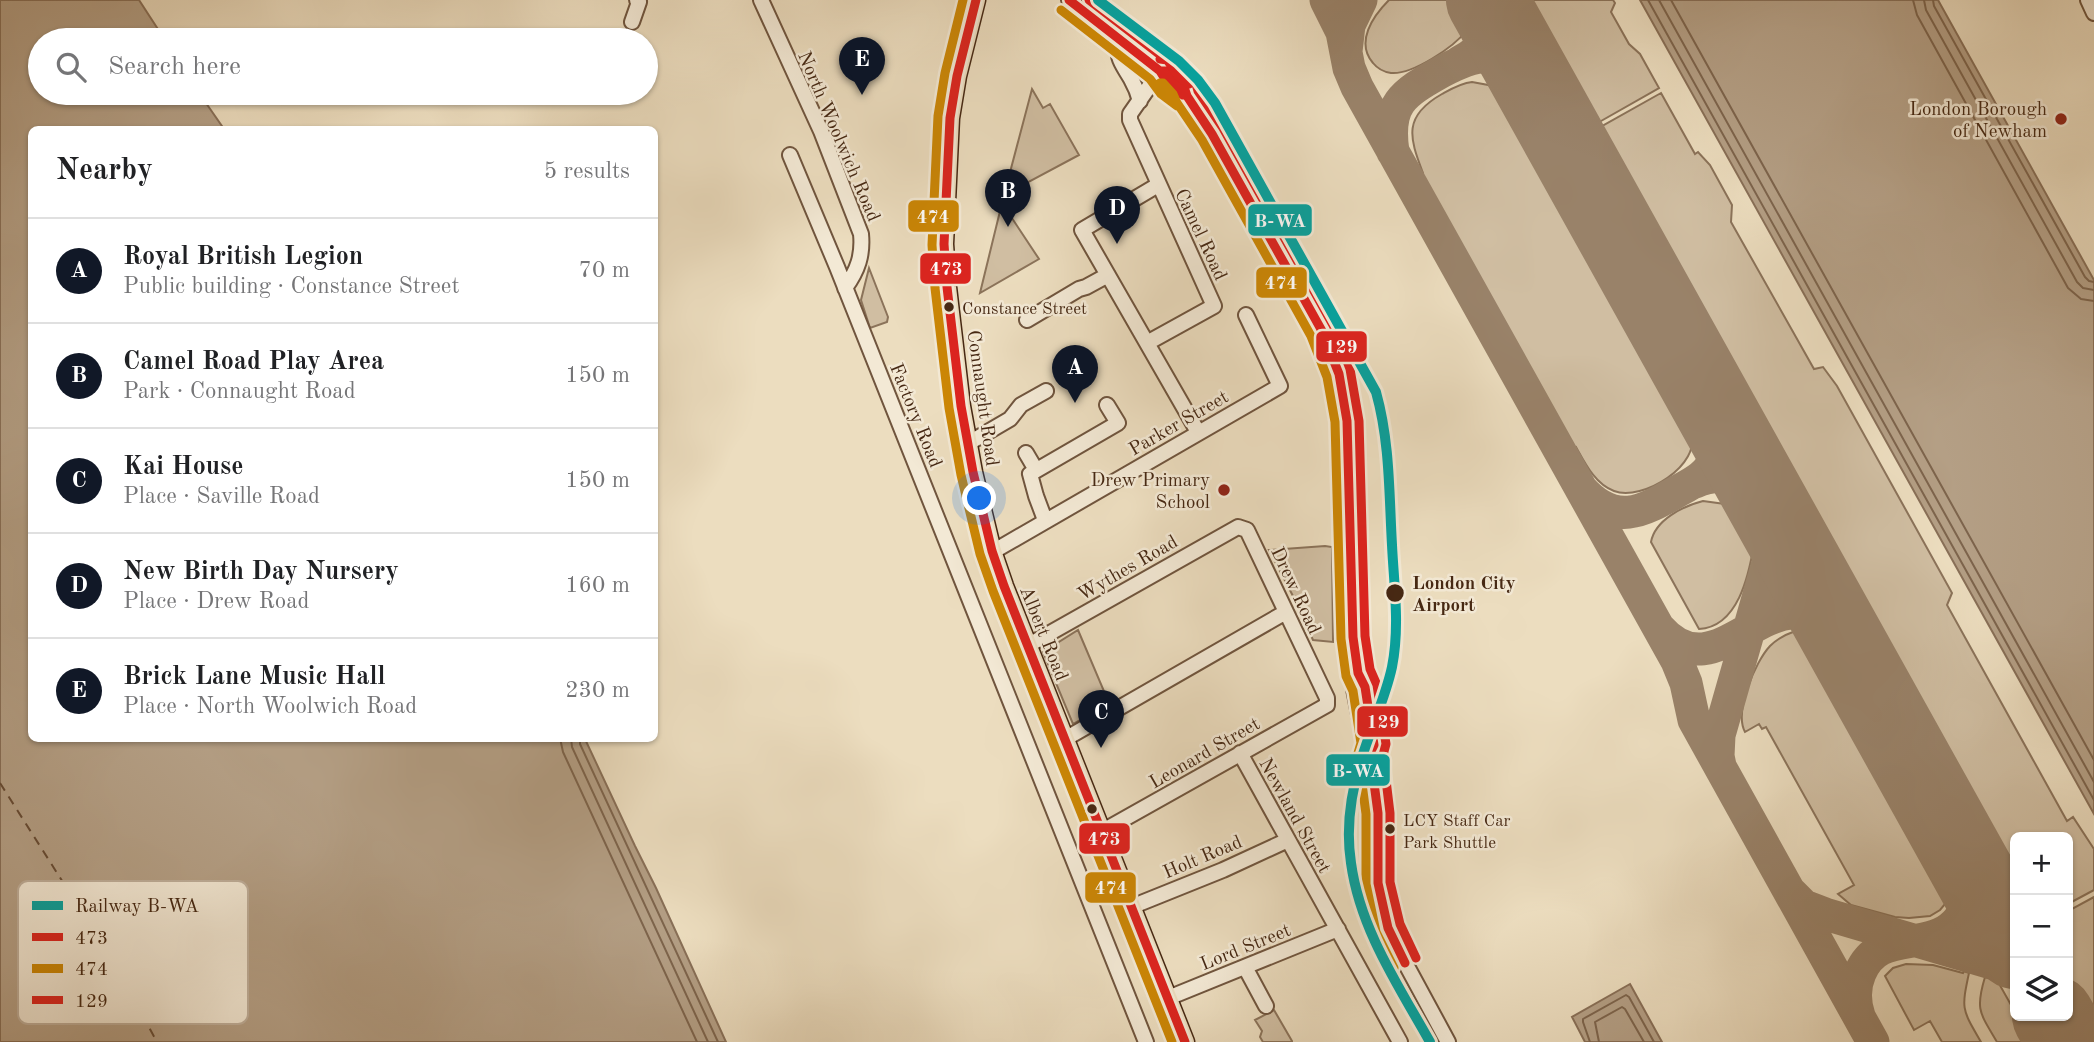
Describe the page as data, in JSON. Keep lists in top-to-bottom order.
{
  "streets": {
    "main road": ["Connaught Road", "Albert Road"],
    "street": [
      "North Woolwich Road",
      "Camel Road",
      "Factory Road",
      "Parker Street",
      "Wythes Road",
      "Drew Road",
      "Leonard Street",
      "Newland Street",
      "Holt Road",
      "Lord Street"
    ]
  },
  "crossings": [
    ["North Woolwich Road", "Factory Road"],
    ["Connaught Road", "Parker Street"],
    ["Connaught Road", "Albert Road"],
    ["Parker Street", "Albert Road"],
    ["Wythes Road", "Drew Road"],
    ["Wythes Road", "Albert Road"],
    ["Drew Road", "Leonard Street"],
    ["Albert Road", "Leonard Street"],
    ["Albert Road", "Holt Road"],
    ["Albert Road", "Lord Street"],
    ["Leonard Street", "Newland Street"],
    ["Newland Street", "Holt Road"],
    ["Newland Street", "Lord Street"]
  ],
  "places": [
    "London Borough of Newham",
    "Constance Street",
    "Drew Primary School",
    "London City Airport",
    "LCY Staff Car Park Shuttle"
  ],
  "lines": [
    "rail line B-WA",
    "transit line 473",
    "transit line 474",
    "transit line 129"
  ],
  "legend": [
    "Railway B-WA",
    "473",
    "474",
    "129"
  ],
  "page": {
    "search": "Search here",
    "pins": [
      "E",
      "B",
      "D",
      "A",
      "C"
    ],
    "heading": ["Nearby", "5 results"],
    "list": [
      {
        "mark": "A",
        "name": "Royal British Legion",
        "note": "Public building · Constance Street",
        "value": "70 m"
      },
      {
        "mark": "B",
        "name": "Camel Road Play Area",
        "note": "Park · Connaught Road",
        "value": "150 m"
      },
      {
        "mark": "C",
        "name": "Kai House",
        "note": "Place · Saville Road",
        "value": "150 m"
      },
      {
        "mark": "D",
        "name": "New Birth Day Nursery",
        "note": "Place · Drew Road",
        "value": "160 m"
      },
      {
        "mark": "E",
        "name": "Brick Lane Music Hall",
        "note": "Place · North Woolwich Road",
        "value": "230 m"
      }
    ],
    "map_buttons": ["+", "−"]
  }
}
